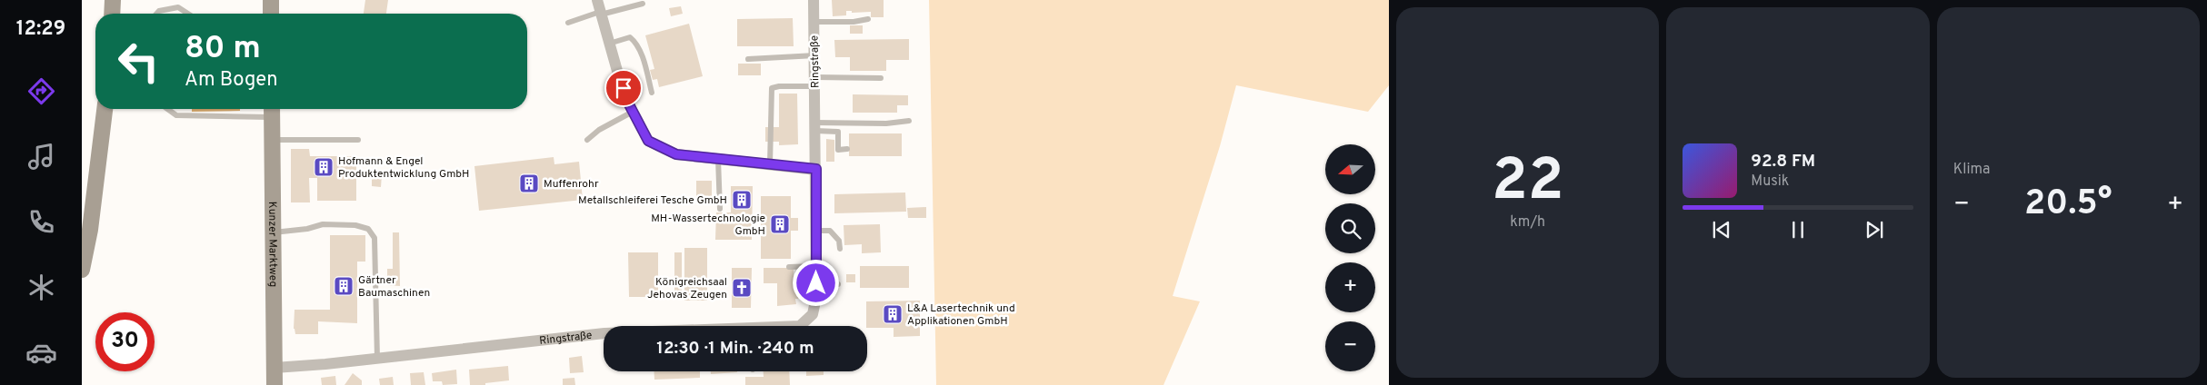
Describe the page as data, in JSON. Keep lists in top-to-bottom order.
{
  "streets": {
    "street": ["Ringstraße", "Kunzer Marktweg"]
  },
  "crossings": [
    ["Ringstraße", "Kunzer Marktweg"]
  ],
  "places": {
    "building": [
      "Hofmann & Engel Produktentwicklung GmbH",
      "Muffenrohr",
      "Metallschleiferei Tesche GmbH",
      "MH-Wassertechnologie GmbH",
      "Gärtner Baumaschinen",
      "L&A Lasertechnik und Applikationen GmbH"
    ],
    "church": ["Königreichsaal Jehovas Zeugen"]
  },
  "north": "left",
  "page": {
    "tabs": "12:29",
    "tile": [
      ["22", "km/h"],
      "Klima"
    ],
    "turn": ["80 m", "Am Bogen"],
    "song": ["92.8 FM", "Musik"],
    "map_buttons": ["+", "−"],
    "heat": ["−", "20.5°", "+"],
    "limit": "30",
    "trip": "12:30 · 1 Min. · 240 m"
  }
}
